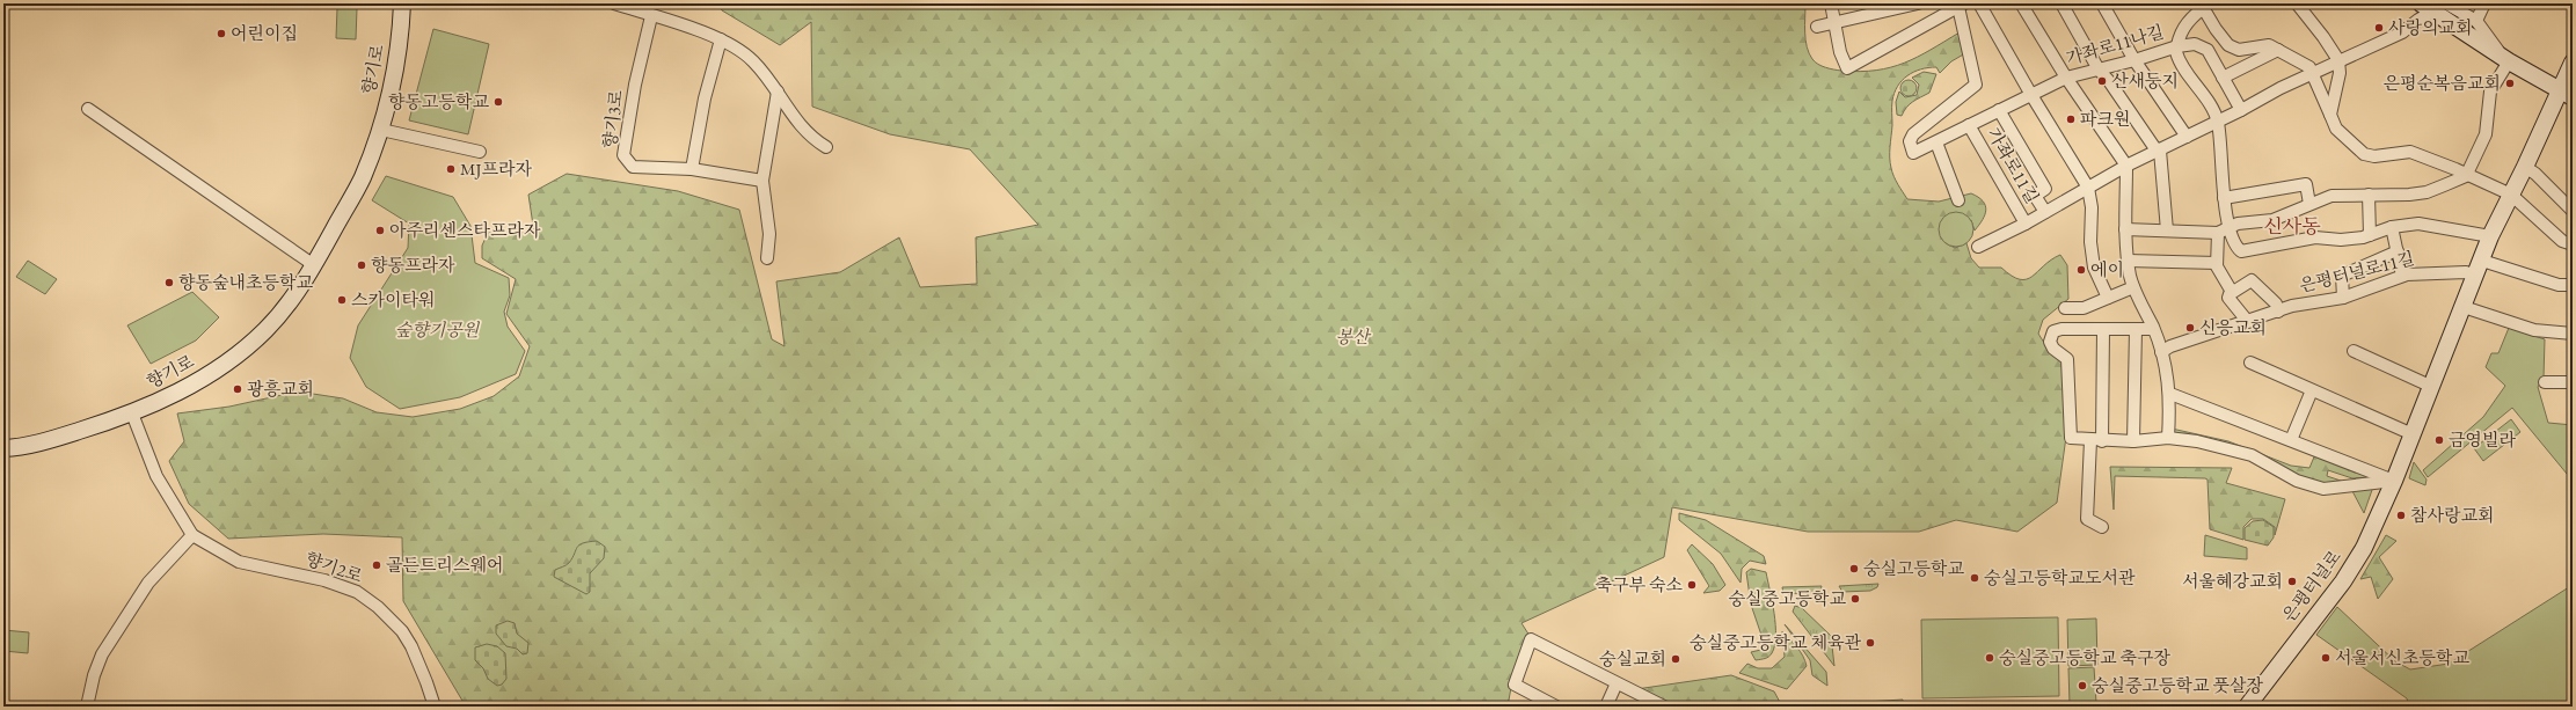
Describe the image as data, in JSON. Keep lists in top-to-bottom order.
{
  "streets": {
    "main road": ["향기로", "은평터널로"],
    "street": [
      "가좌로11나길",
      "향기3로",
      "가좌로11길",
      "은평터널로11길",
      "향기2로"
    ]
  },
  "crossings": [
    ["가좌로11나길", "가좌로11길"],
    ["향기로", "향기2로"],
    ["은평터널로11길", "은평터널로"]
  ],
  "districts": ["신사동"],
  "parks": ["숲향기공원", "봉산"],
  "places": [
    "사랑의교회",
    "어린이집",
    "산새둥지",
    "은평순복음교회",
    "향동고등학교",
    "파크원",
    "MJ프라자",
    "아주리센스타프라자",
    "향동프라자",
    "에이",
    "향동숲내초등학교",
    "스카이타워",
    "신응교회",
    "광흥교회",
    "금영빌라",
    "참사랑교회",
    "골든트리스웨어",
    "숭실고등학교",
    "숭실고등학교도서관",
    "서울혜강교회",
    "축구부 숙소",
    "숭실중고등학교",
    "숭실중고등학교 체육관",
    "숭실중고등학교 축구장",
    "서울서신초등학교",
    "숭실교회",
    "숭실중고등학교 풋살장"
  ]
}
